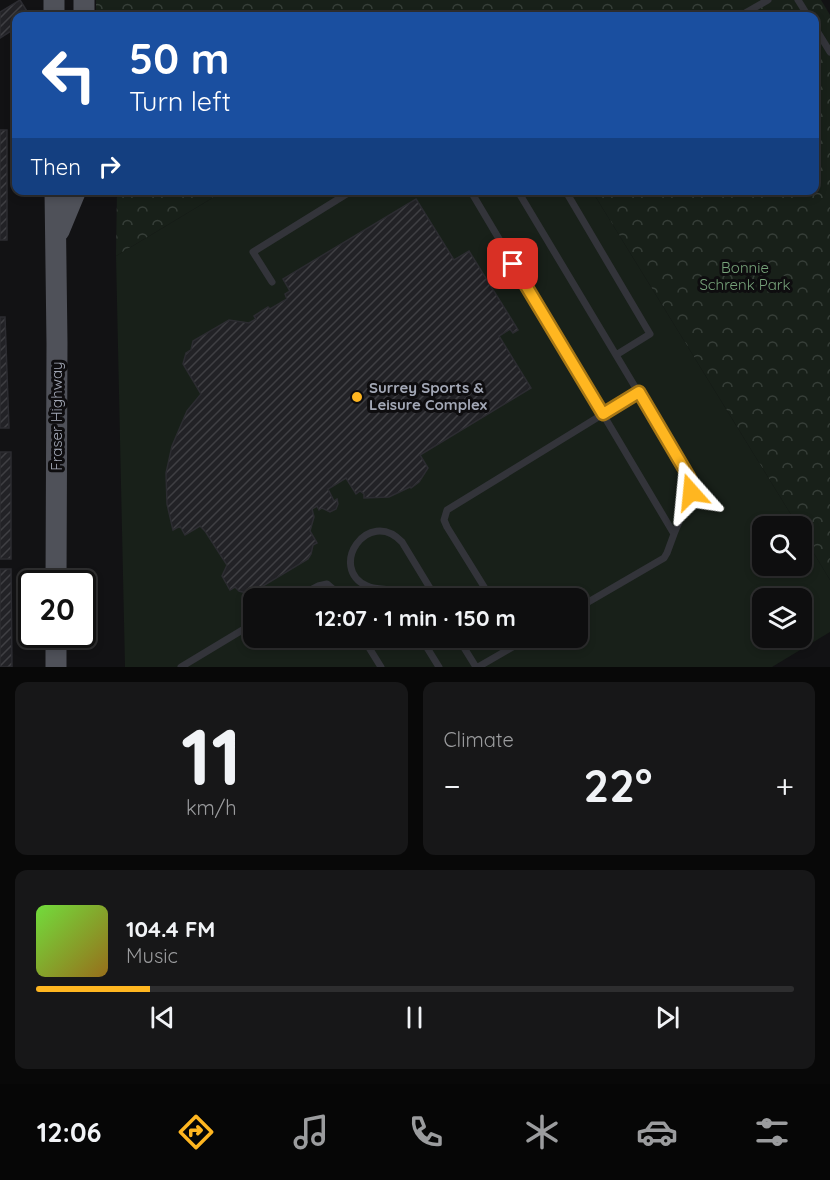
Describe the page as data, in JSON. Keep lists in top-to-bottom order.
{
  "streets": {
    "main road": ["Fraser Highway"]
  },
  "parks": ["Bonnie Schrenk Park"],
  "places": ["Surrey Sports & Leisure Complex"],
  "page": {
    "turn": ["50 m", "Turn left"],
    "then": "Then",
    "limit": "20",
    "trip": "12:07 · 1 min · 150 m",
    "tile": [
      ["11", "km/h"],
      "Climate"
    ],
    "heat": ["−", "22°", "+"],
    "song": ["104.4 FM", "Music"],
    "tabs": "12:06"
  }
}
